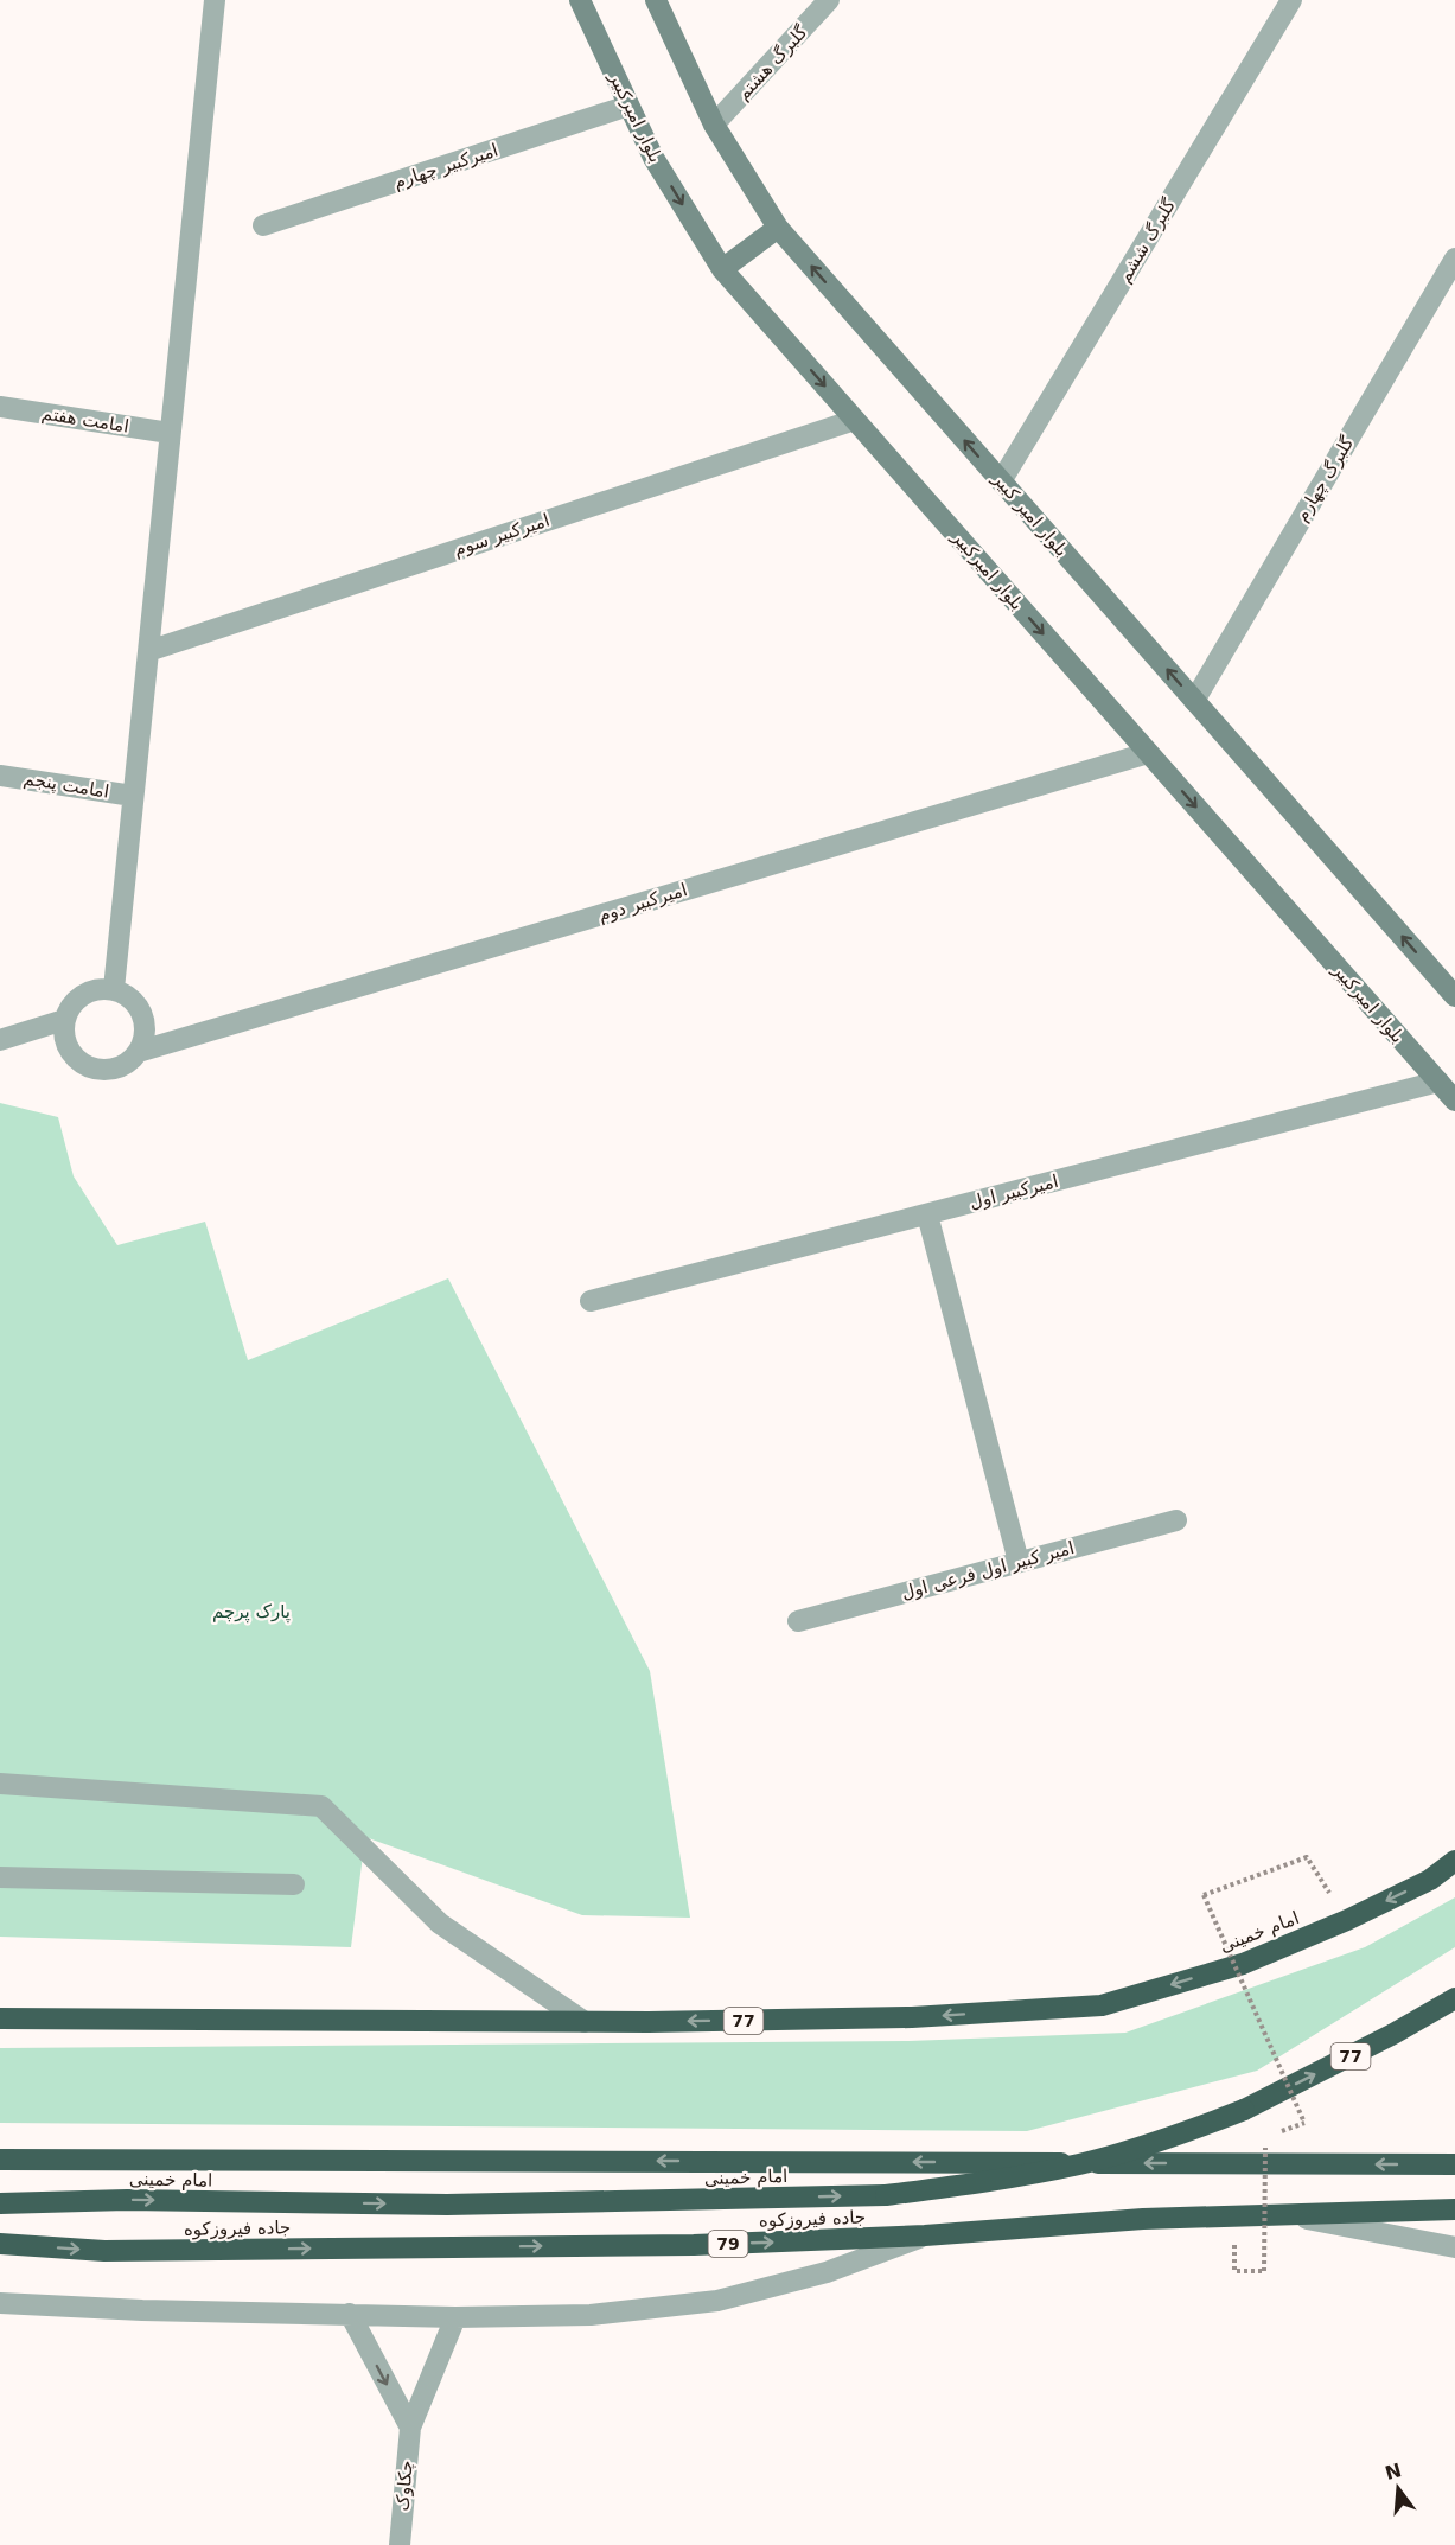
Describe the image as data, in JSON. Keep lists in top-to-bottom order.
{
  "streets": {
    "highway": [
      "امام خمینی",
      "77",
      "جاده فیروزکوه",
      "79"
    ],
    "street": [
      "گلبرگ هشتم",
      "بلوار امیرکبیر",
      "امیرکبیر چهارم",
      "گلبرگ ششم",
      "امامت هفتم",
      "گلبرگ چهارم",
      "بلوار امیر کبیر",
      "امیرکبیر سوم",
      "امامت پنجم",
      "امیرکبیر دوم",
      "امیرکبیر اول",
      "امیر کبیر اول فرعی اول",
      "چکاوک"
    ]
  },
  "crossings": [
    ["گلبرگ هشتم", "بلوار امیر کبیر"],
    ["بلوار امیرکبیر", "امیرکبیر چهارم"],
    ["بلوار امیرکبیر", "امیرکبیر سوم"],
    ["بلوار امیرکبیر", "امیرکبیر دوم"],
    ["بلوار امیرکبیر", "امیرکبیر اول"],
    ["گلبرگ ششم", "بلوار امیر کبیر"],
    ["گلبرگ چهارم", "بلوار امیر کبیر"]
  ],
  "one_way": ["بلوار امیرکبیر", "بلوار امیر کبیر"],
  "parks": ["پارک پرچم"],
  "north": "top"
}
